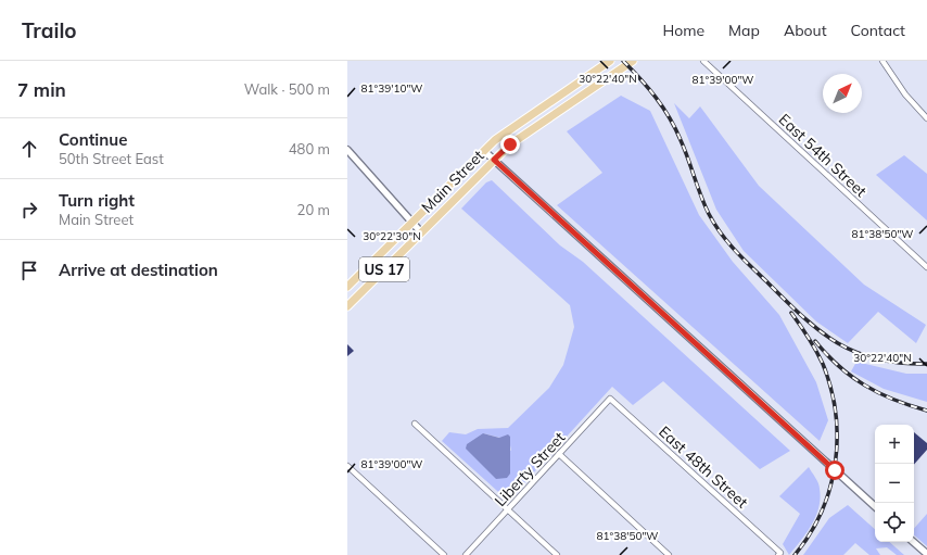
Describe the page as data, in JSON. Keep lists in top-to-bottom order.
{
  "streets": {
    "main road": ["Main Street", "US 17"],
    "street": ["East 54th Street", "East 48th Street", "Liberty Street"]
  },
  "crossings": [
    ["East 48th Street", "Liberty Street"]
  ],
  "north": "top right",
  "page": {
    "header": "Trailo",
    "nav": [
      "Home",
      "Map",
      "About",
      "Contact"
    ],
    "heading": ["7 min", "Walk · 500 m"],
    "list": [
      ["Continue", "50th Street East", "480 m"],
      ["Turn right", "Main Street", "20 m"],
      "Arrive at destination"
    ],
    "map_buttons": ["+", "−"]
  },
  "coordinates": [
    "30°22'40\"N",
    "81°39'00\"W",
    "81°39'10\"W",
    "81°38'50\"W",
    "30°22'30\"N"
  ]
}
